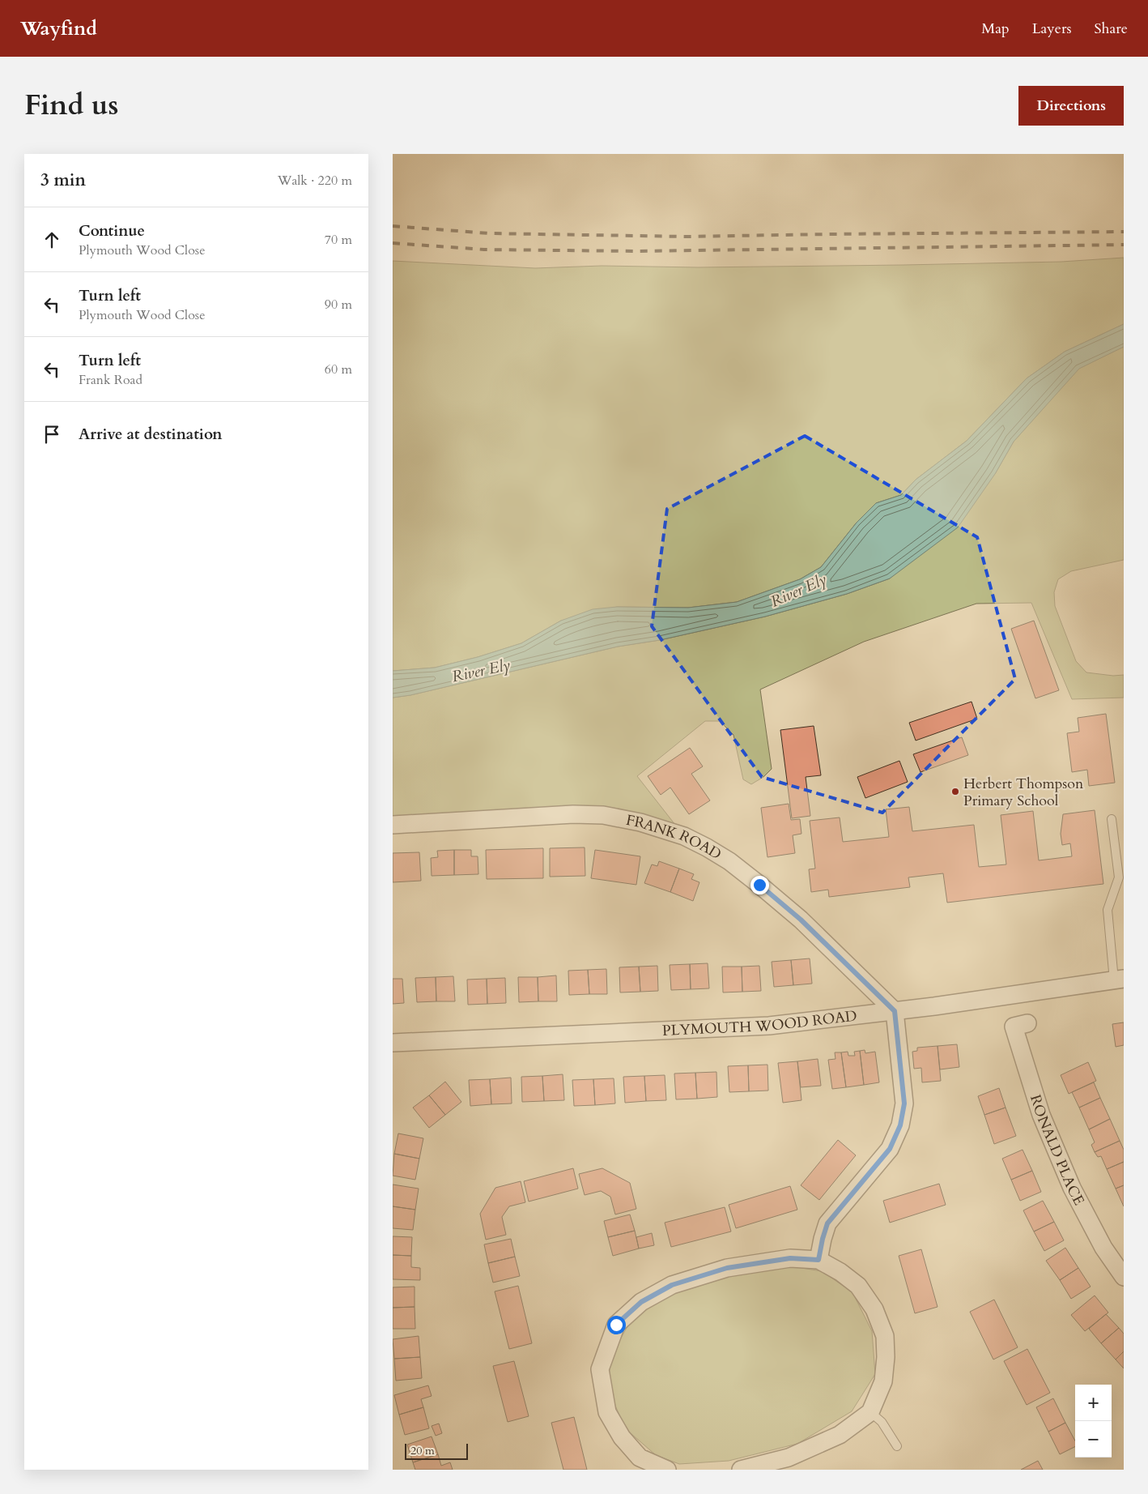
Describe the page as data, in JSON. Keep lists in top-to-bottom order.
{
  "streets": {
    "street": ["FRANK ROAD", "PLYMOUTH WOOD ROAD", "RONALD PLACE"]
  },
  "crossings": [
    ["FRANK ROAD", "PLYMOUTH WOOD ROAD"]
  ],
  "water": ["River Ely"],
  "places": ["Herbert Thompson Primary School"],
  "scale_bar": "20 m",
  "page": {
    "header": "Wayfind",
    "nav": ["Map", "Layers", "Share"],
    "title": "Find us",
    "buttons": "Directions",
    "heading": ["3 min", "Walk · 220 m"],
    "list": [
      ["Continue", "Plymouth Wood Close", "70 m"],
      ["Turn left", "Plymouth Wood Close", "90 m"],
      ["Turn left", "Frank Road", "60 m"],
      "Arrive at destination"
    ],
    "map_buttons": ["+", "−"],
    "scale": "20 m"
  }
}
